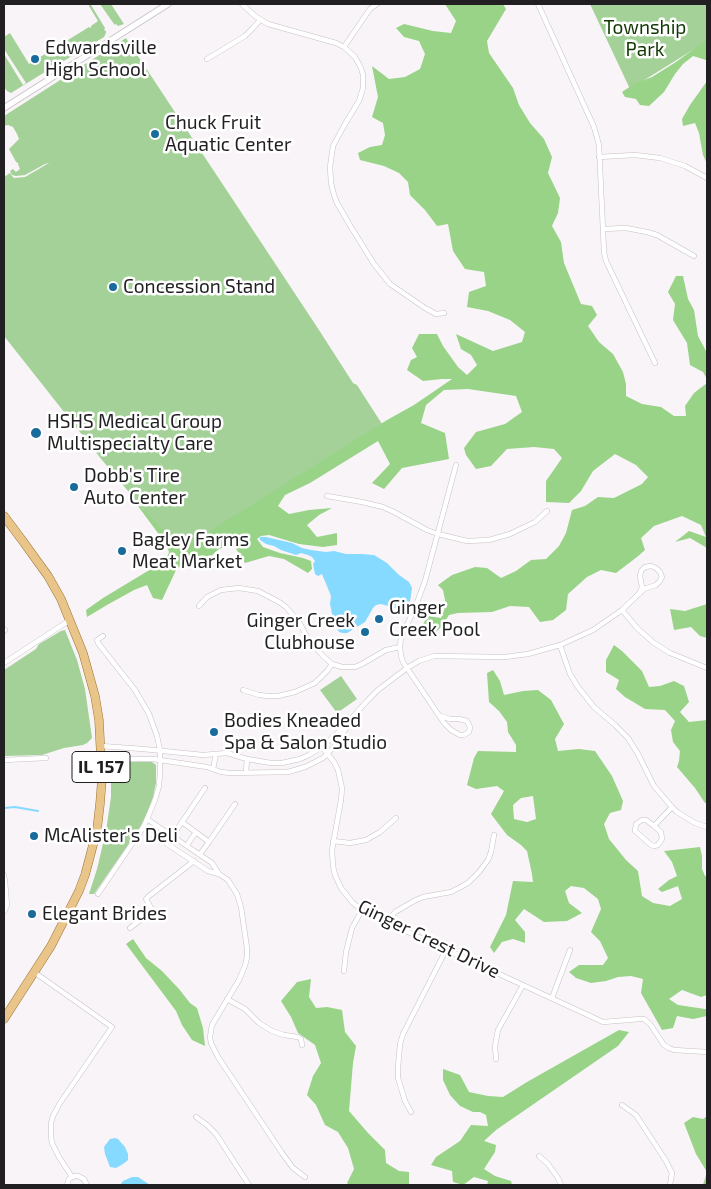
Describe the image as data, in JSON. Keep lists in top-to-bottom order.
{
  "streets": {
    "main road": ["IL 157"],
    "street": ["Ginger Crest Drive"]
  },
  "parks": ["Township Park"],
  "places": [
    "Edwardsville High School",
    "Chuck Fruit Aquatic Center",
    "Concession Stand",
    "HSHS Medical Group Multispecialty Care",
    "Dobb's Tire Auto Center",
    "Bagley Farms Meat Market",
    "Ginger Creek Pool",
    "Ginger Creek Clubhouse",
    "Bodies Kneaded Spa & Salon Studio",
    "McAlister's Deli",
    "Elegant Brides"
  ]
}
